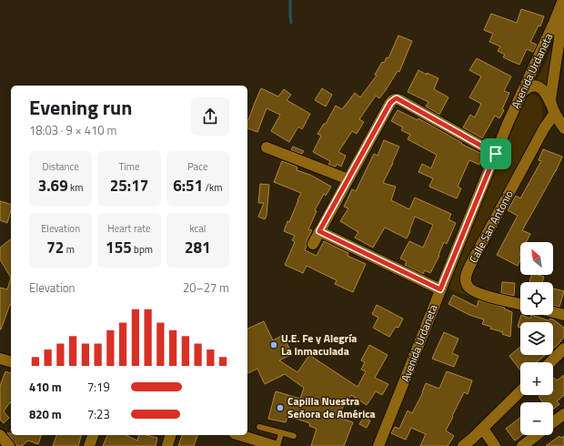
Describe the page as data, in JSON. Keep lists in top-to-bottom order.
{
  "streets": {
    "street": ["Avenida Urdaneta", "Calle San Antonio"]
  },
  "places": ["U.E. Fe y Alegría La Inmaculada", "Capilla Nuestra Señora de América"],
  "north": "top left",
  "page": {
    "heading": ["Evening run", "18:03 · 9 × 410 m"],
    "stats": [
      ["Distance", "3.69 km"],
      ["Time", "25:17"],
      ["Pace", "6:51 /km"],
      ["Elevation", "72 m"],
      ["Heart rate", "155 bpm"],
      ["kcal", "281"]
    ],
    "map_buttons": ["+", "−"],
    "chart": ["Elevation", "20–27 m"],
    "list": [
      {
        "name": "410 m",
        "note": "7:19"
      },
      {
        "name": "820 m",
        "note": "7:23"
      }
    ]
  }
}
